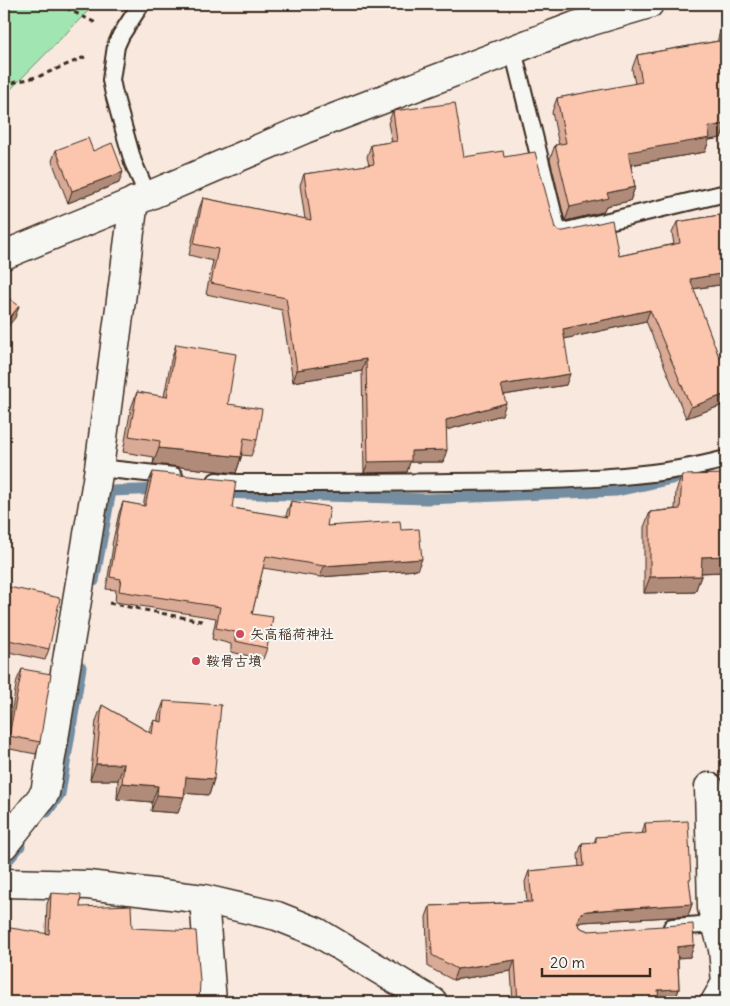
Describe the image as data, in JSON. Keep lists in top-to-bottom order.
{
  "places": ["矢高稲荷神社", "鞍骨古墳"],
  "scale_bar": "20 m"
}
